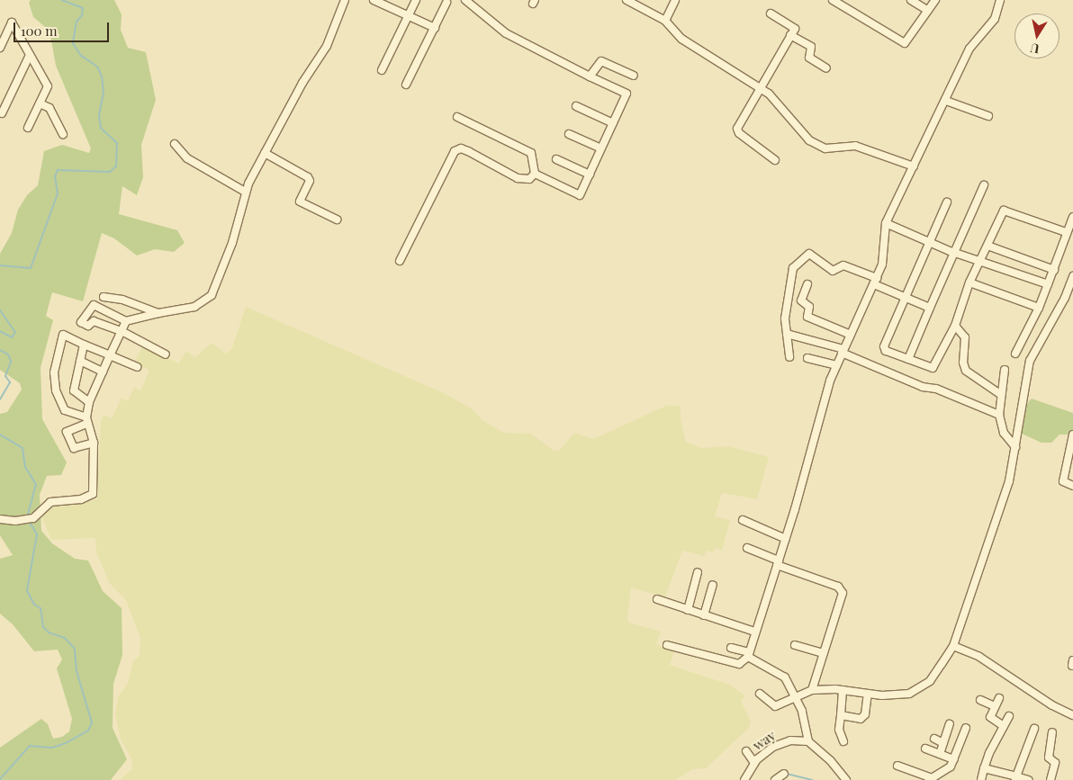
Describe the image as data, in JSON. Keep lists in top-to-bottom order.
{
  "streets": {
    "street": ["way"]
  },
  "scale_bar": "100 m",
  "north": "bottom"
}
